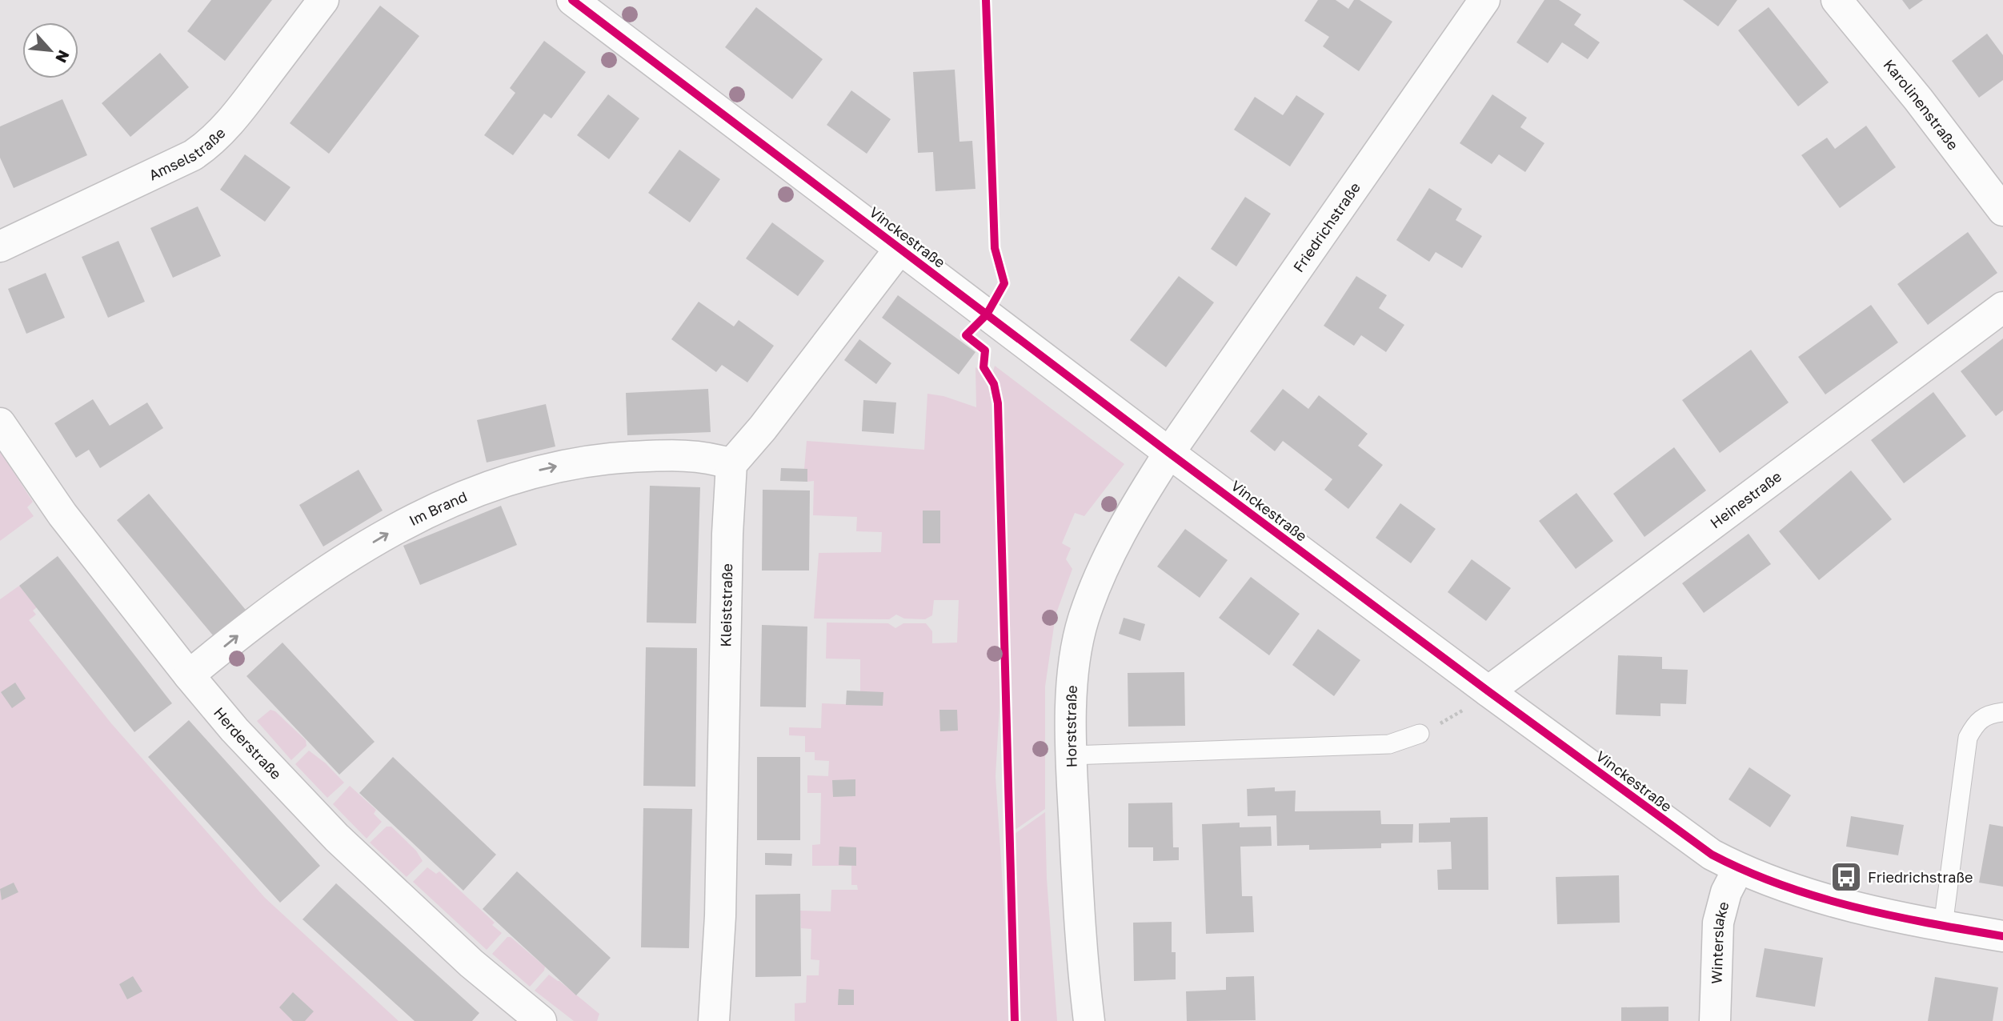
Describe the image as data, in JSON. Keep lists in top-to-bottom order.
{
  "streets": {
    "street": [
      "Karolinenstraße",
      "Amselstraße",
      "Friedrichstraße",
      "Vinckestraße",
      "Heinestraße",
      "Im Brand",
      "Kleiststraße",
      "Horststraße",
      "Herderstraße",
      "Winterslake"
    ]
  },
  "crossings": [
    ["Friedrichstraße", "Vinckestraße"],
    ["Friedrichstraße", "Horststraße"],
    ["Vinckestraße", "Heinestraße"],
    ["Vinckestraße", "Horststraße"],
    ["Vinckestraße", "Winterslake"],
    ["Im Brand", "Kleiststraße"],
    ["Im Brand", "Herderstraße"]
  ],
  "one_way": ["Im Brand"],
  "places": {
    "bus stop": ["Friedrichstraße"]
  },
  "north": "bottom right"
}
